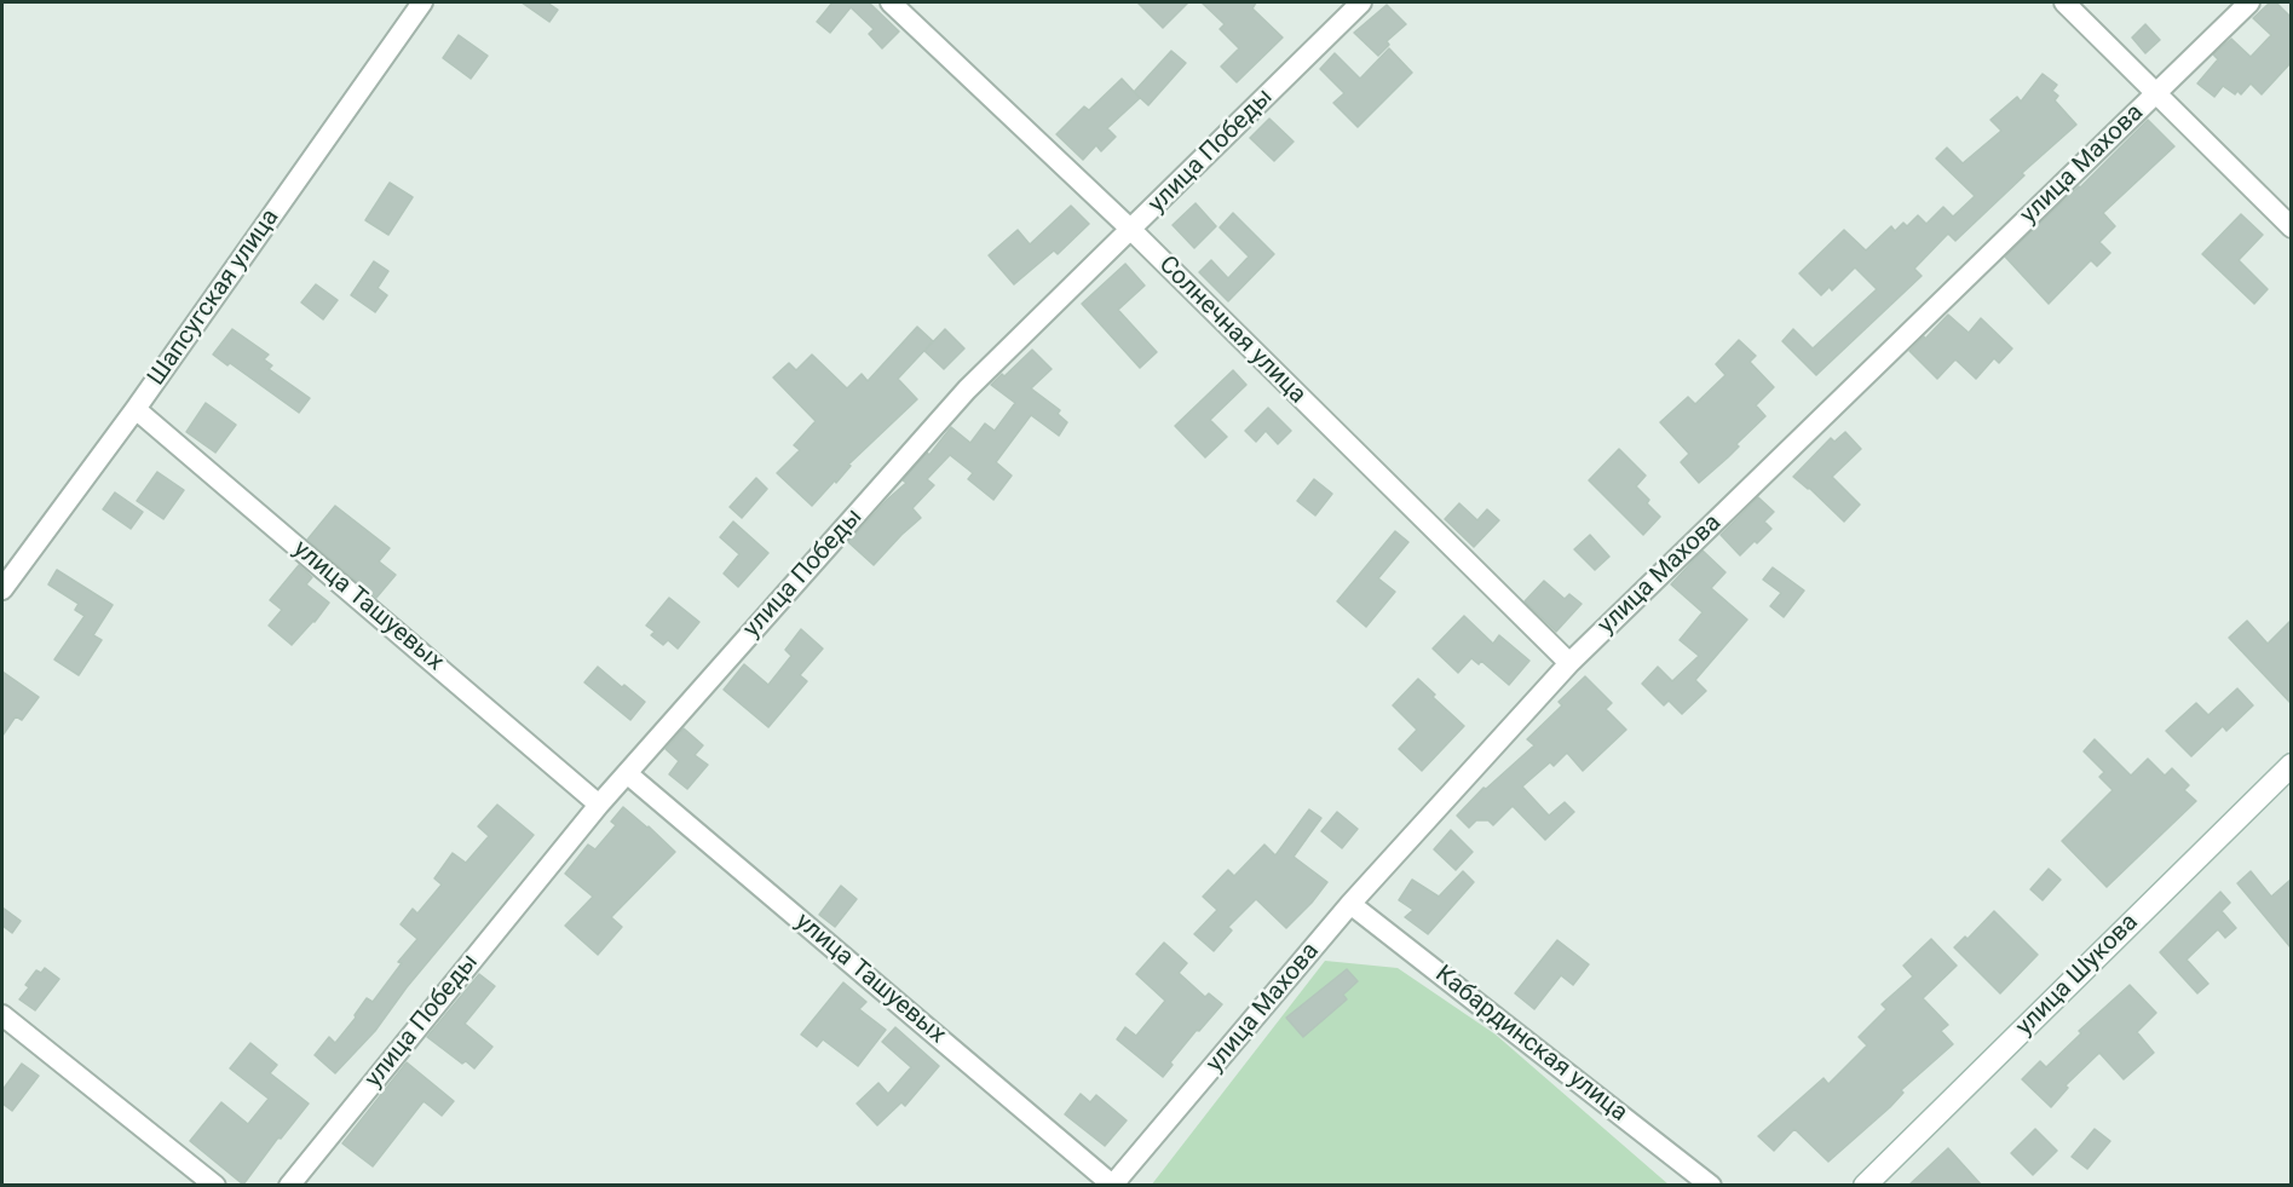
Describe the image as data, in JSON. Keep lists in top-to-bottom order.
{
  "streets": {
    "main road": ["улица Шукова"],
    "street": [
      "улица Победы",
      "улица Махова",
      "Шапсугская улица",
      "Солнечная улица",
      "улица Ташуевых",
      "Кабардинская улица"
    ]
  },
  "crossings": [
    ["улица Победы", "Солнечная улица"],
    ["улица Победы", "улица Ташуевых"],
    ["улица Махова", "Солнечная улица"],
    ["улица Махова", "улица Ташуевых"],
    ["улица Махова", "Кабардинская улица"],
    ["Шапсугская улица", "улица Ташуевых"]
  ]
}
